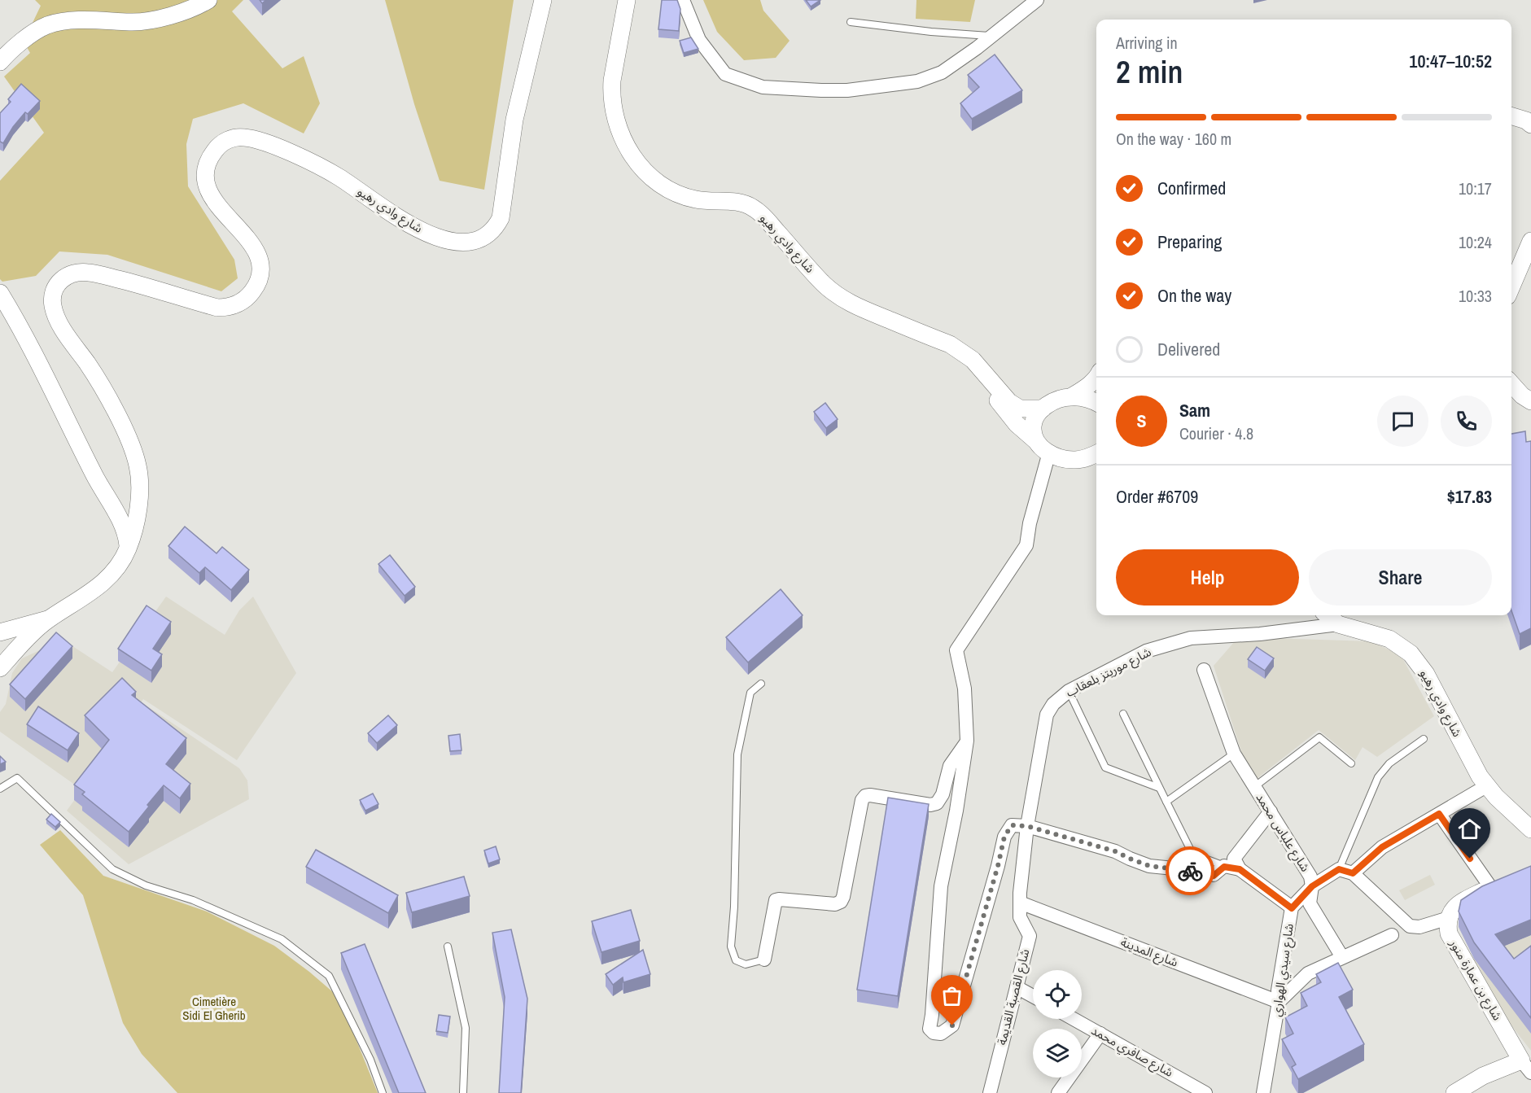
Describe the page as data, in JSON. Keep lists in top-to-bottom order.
{
  "streets": {
    "street": [
      "شارع وادي رهيو",
      "شارع موريتز بلعقاب",
      "شارع علباس محمد",
      "شارع المدينة",
      "شارع سيدي الهواري",
      "شارع بن عمارة منور",
      "شارع القصبة القديمة",
      "شارع صافري محمد"
    ]
  },
  "crossings": [
    ["شارع وادي رهيو", "شارع موريتز بلعقاب"],
    ["شارع موريتز بلعقاب", "شارع المدينة"],
    ["شارع موريتز بلعقاب", "شارع القصبة القديمة"],
    ["شارع علباس محمد", "شارع سيدي الهواري"],
    ["شارع المدينة", "شارع سيدي الهواري"],
    ["شارع المدينة", "شارع القصبة القديمة"]
  ],
  "parks": ["Cimetière Sidi El Gherib"],
  "page": {
    "heading": ["2 min", "Arriving in", "10:47–10:52"],
    "panel": [
      "Sam",
      "Courier · 4.8",
      "Order #6709",
      "$17.83"
    ],
    "bar": "On the way · 160 m",
    "list": [
      ["Confirmed", "10:17"],
      ["Preparing", "10:24"],
      ["On the way", "10:33"],
      "Delivered"
    ],
    "round": "S",
    "buttons": ["Help", "Share"]
  }
}
